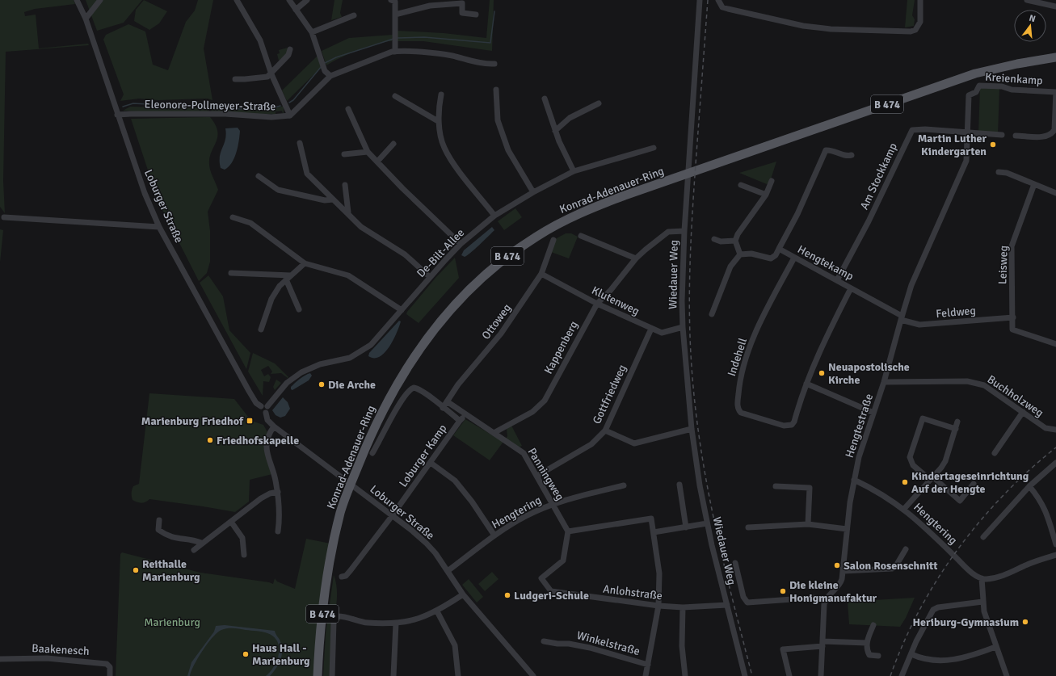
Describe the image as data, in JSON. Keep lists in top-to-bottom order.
{
  "streets": {
    "main road": ["B 474", "Konrad-Adenauer-Ring"],
    "street": [
      "Kreienkamp",
      "Eleonore-Pollmeyer-Straße",
      "Am Stockkamp",
      "Loburger Straße",
      "De-Bilt-Allee",
      "Hengtekamp",
      "Leisweg",
      "Wiedauer Weg",
      "Klutenweg",
      "Feldweg",
      "Ottoweg",
      "Kappenberg",
      "Indehell",
      "Gottfriedweg",
      "Buchholzweg",
      "Hengtestraße",
      "Loburger Kamp",
      "Panningweg",
      "Hengtering",
      "Anlohstraße",
      "Winkelstraße",
      "Baakenesch"
    ]
  },
  "crossings": [
    ["Kreienkamp", "Am Stockkamp"],
    ["Kreienkamp", "Hengtestraße"],
    ["Eleonore-Pollmeyer-Straße", "Loburger Straße"],
    ["Am Stockkamp", "Hengtekamp"],
    ["Am Stockkamp", "Hengtestraße"],
    ["Konrad-Adenauer-Ring", "Loburger Straße"],
    ["Loburger Straße", "De-Bilt-Allee"],
    ["Loburger Straße", "Loburger Kamp"],
    ["Loburger Straße", "Hengtering"],
    ["Hengtekamp", "Feldweg"],
    ["Hengtekamp", "Indehell"],
    ["Hengtekamp", "Hengtestraße"],
    ["Leisweg", "Feldweg"],
    ["Wiedauer Weg", "Klutenweg"],
    ["Wiedauer Weg", "Kappenberg"],
    ["Wiedauer Weg", "Anlohstraße"],
    ["Klutenweg", "Ottoweg"],
    ["Klutenweg", "Kappenberg"],
    ["Klutenweg", "Gottfriedweg"],
    ["Feldweg", "Hengtestraße"],
    ["Ottoweg", "Panningweg"],
    ["Kappenberg", "Panningweg"],
    ["Gottfriedweg", "Panningweg"],
    ["Buchholzweg", "Hengtestraße"],
    ["Hengtestraße", "Hengtering"],
    ["Panningweg", "Hengtering"],
    ["Panningweg", "Anlohstraße"]
  ],
  "parks": ["Marienburg"],
  "places": {
    "other": [
      "Martin Luther Kindergarten",
      "Neuapostolische Kirche",
      "Die Arche",
      "Friedhofskapelle",
      "Kindertageseinrichtung Auf der Hengte",
      "Salon Rosenschnitt",
      "Reithalle Marienburg",
      "Die kleine Honigmanufaktur",
      "Ludgeri-Schule",
      "Heriburg-Gymnasium",
      "Haus Hall - Marienburg"
    ],
    "transit": ["Marienburg Friedhof"]
  },
  "north": "top"
}
